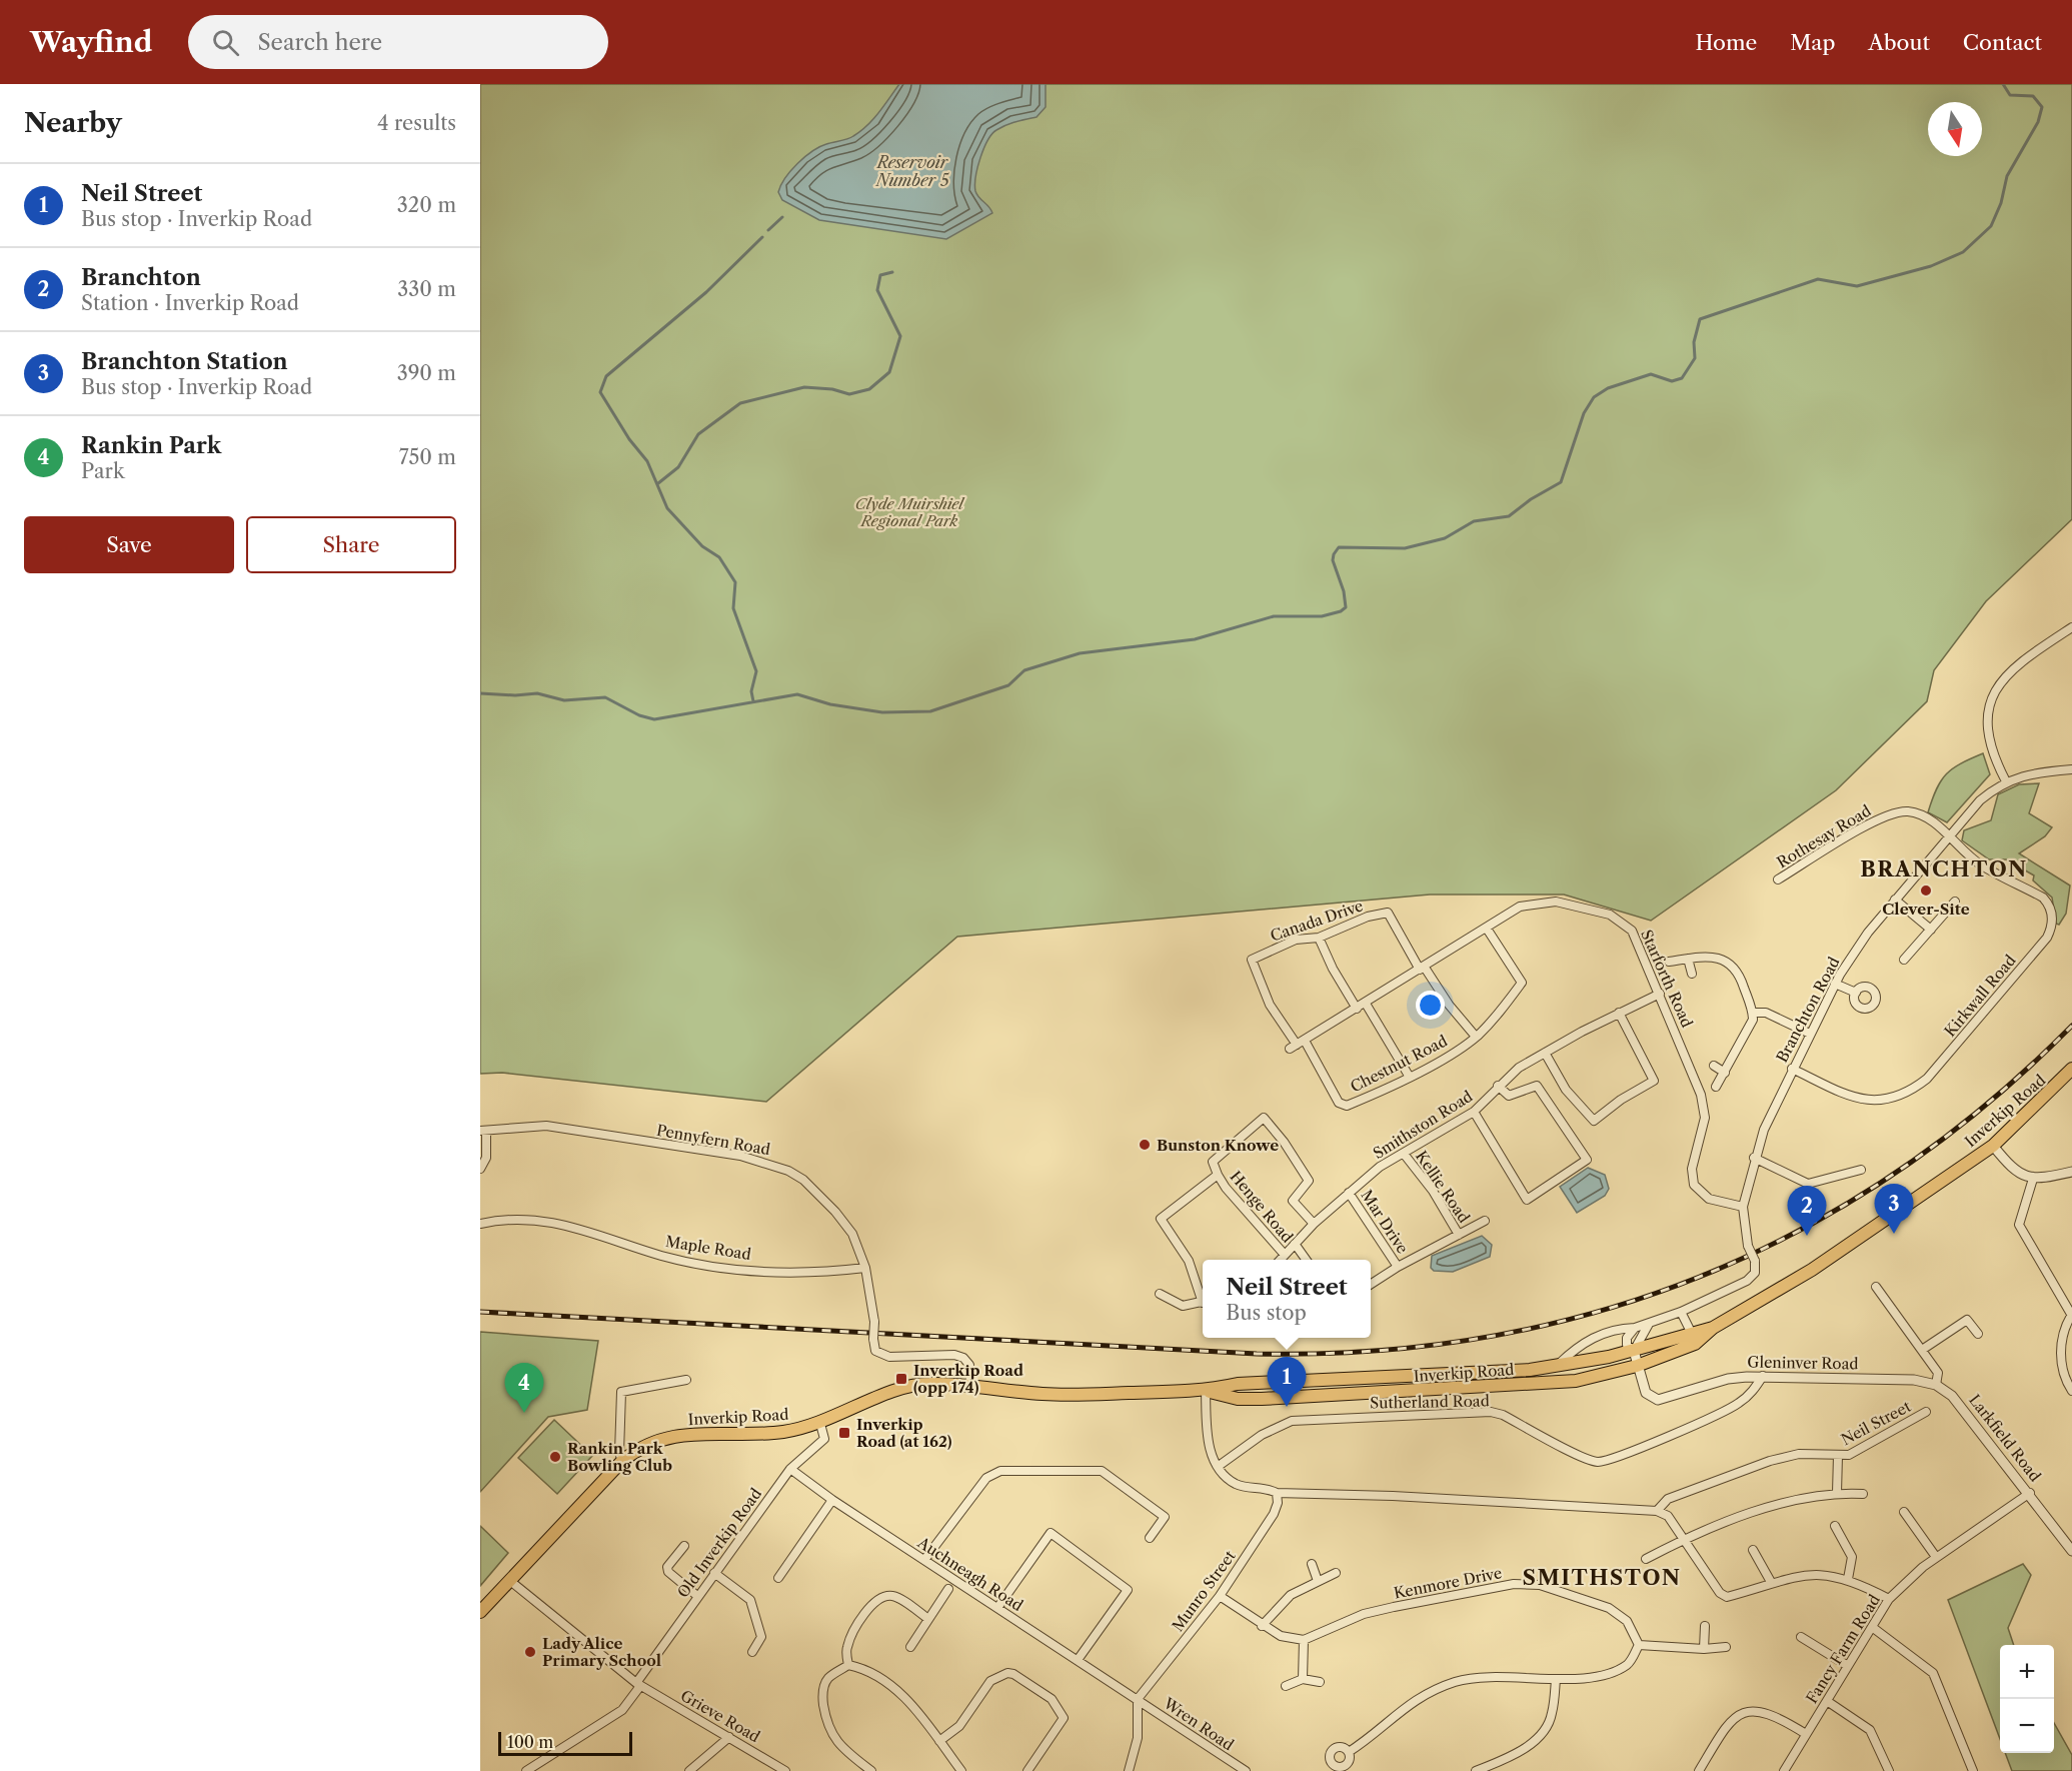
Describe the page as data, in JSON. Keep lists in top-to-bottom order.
{
  "streets": {
    "highway": ["Inverkip Road"],
    "street": [
      "Rothesay Road",
      "Canada Drive",
      "Starforth Road",
      "Kirkwall Road",
      "Branchton Road",
      "Chestnut Road",
      "Smithston Road",
      "Pennyfern Road",
      "Kellie Road",
      "Henge Road",
      "Mar Drive",
      "Maple Road",
      "Gleninver Road",
      "Sutherland Road",
      "Neil Street",
      "Larkfield Road",
      "Old Inverkip Road",
      "Auchneagh Road",
      "Kenmore Drive",
      "Munro Street",
      "Fancy Farm Road",
      "Grieve Road",
      "Wren Road"
    ]
  },
  "crossings": [
    ["Rothesay Road", "Kirkwall Road"],
    ["Rothesay Road", "Branchton Road"],
    ["Canada Drive", "Starforth Road"],
    ["Starforth Road", "Branchton Road"],
    ["Starforth Road", "Chestnut Road"],
    ["Starforth Road", "Smithston Road"],
    ["Kirkwall Road", "Branchton Road"],
    ["Inverkip Road", "Pennyfern Road"],
    ["Inverkip Road", "Gleninver Road"],
    ["Inverkip Road", "Old Inverkip Road"],
    ["Inverkip Road", "Grieve Road"],
    ["Smithston Road", "Kellie Road"],
    ["Smithston Road", "Henge Road"],
    ["Smithston Road", "Mar Drive"],
    ["Pennyfern Road", "Maple Road"],
    ["Kellie Road", "Mar Drive"],
    ["Gleninver Road", "Sutherland Road"],
    ["Gleninver Road", "Larkfield Road"],
    ["Larkfield Road", "Fancy Farm Road"],
    ["Old Inverkip Road", "Auchneagh Road"],
    ["Old Inverkip Road", "Grieve Road"],
    ["Auchneagh Road", "Munro Street"],
    ["Auchneagh Road", "Wren Road"],
    ["Munro Street", "Wren Road"]
  ],
  "districts": ["BRANCHTON", "SMITHSTON"],
  "water": ["Reservoir Number 5"],
  "parks": ["Clyde Muirshiel Regional Park"],
  "places": {
    "other": [
      "Clever-Site",
      "Bunston Knowe",
      "Rankin Park Bowling Club",
      "Lady Alice Primary School"
    ],
    "transit": ["Inverkip Road (opp 174)", "Inverkip Road (at 162)"]
  },
  "scale_bar": "100 m",
  "north": "bottom",
  "page": {
    "header": "Wayfind",
    "search": "Search here",
    "nav": [
      "Home",
      "Map",
      "About",
      "Contact"
    ],
    "heading": ["Nearby", "4 results"],
    "list": [
      {
        "mark": "1",
        "name": "Neil Street",
        "note": "Bus stop · Inverkip Road",
        "value": "320 m"
      },
      {
        "mark": "2",
        "name": "Branchton",
        "note": "Station · Inverkip Road",
        "value": "330 m"
      },
      {
        "mark": "3",
        "name": "Branchton Station",
        "note": "Bus stop · Inverkip Road",
        "value": "390 m"
      },
      {
        "mark": "4",
        "name": "Rankin Park",
        "note": "Park",
        "value": "750 m"
      }
    ],
    "buttons": ["Save", "Share"],
    "pins": [
      "3",
      "2",
      "1",
      "4"
    ],
    "popup": ["Neil Street", "Bus stop"],
    "map_buttons": ["+", "−"],
    "scale": "100 m"
  }
}
